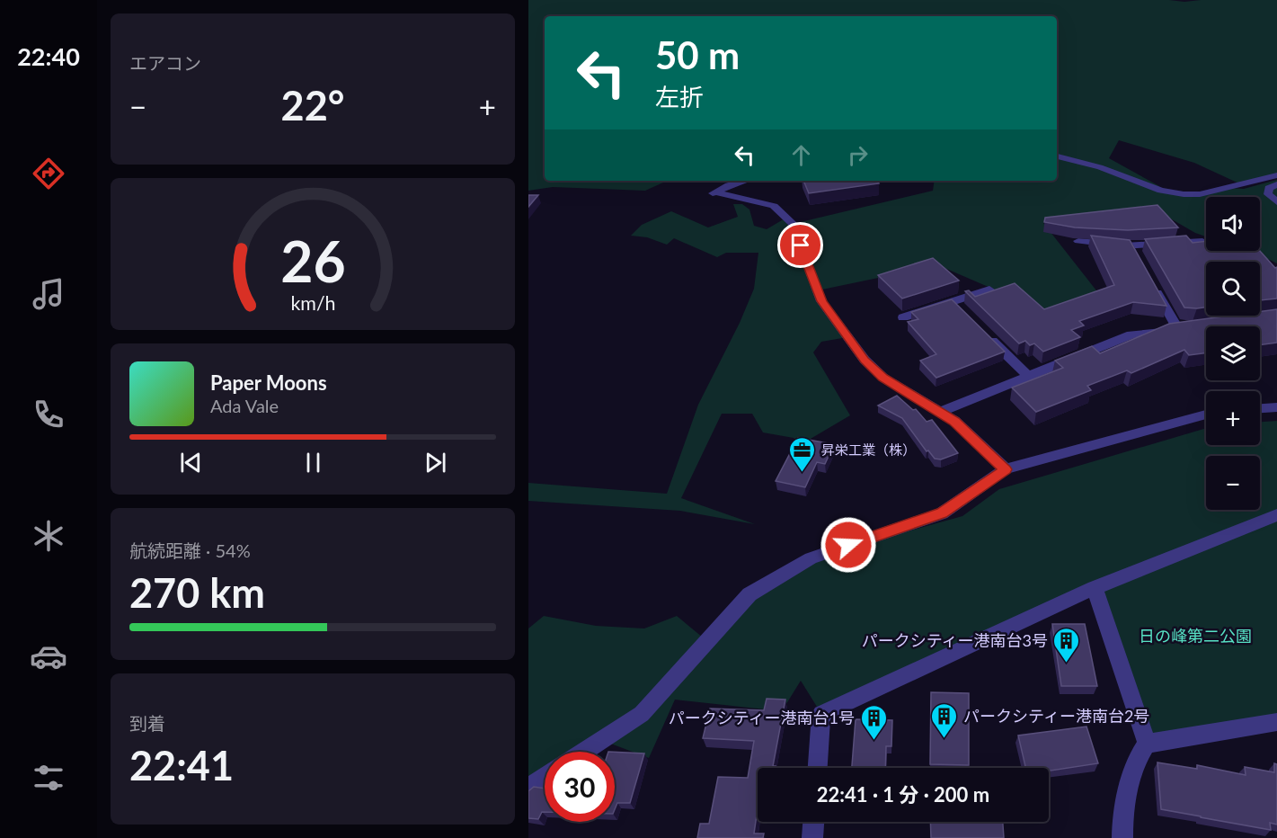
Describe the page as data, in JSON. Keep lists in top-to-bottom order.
{
  "parks": ["日の峰第二公園"],
  "places": {
    "office": ["昇栄工業（株）"],
    "building": ["パークシティー港南台3号", "パークシティー港南台2号", "パークシティー港南台1号"]
  },
  "page": {
    "tabs": "22:40",
    "tile": [
      "エアコン",
      ["航続距離 · 54%", "270 km"],
      ["到着", "22:41"]
    ],
    "turn": ["50 m", "左折"],
    "heat": ["−", "22°", "+"],
    "map_buttons": ["+", "−"],
    "song": ["Paper Moons", "Ada Vale"],
    "limit": "30",
    "trip": "22:41 · 1 分 · 200 m",
    "gauge": ["26", "km/h"]
  }
}
